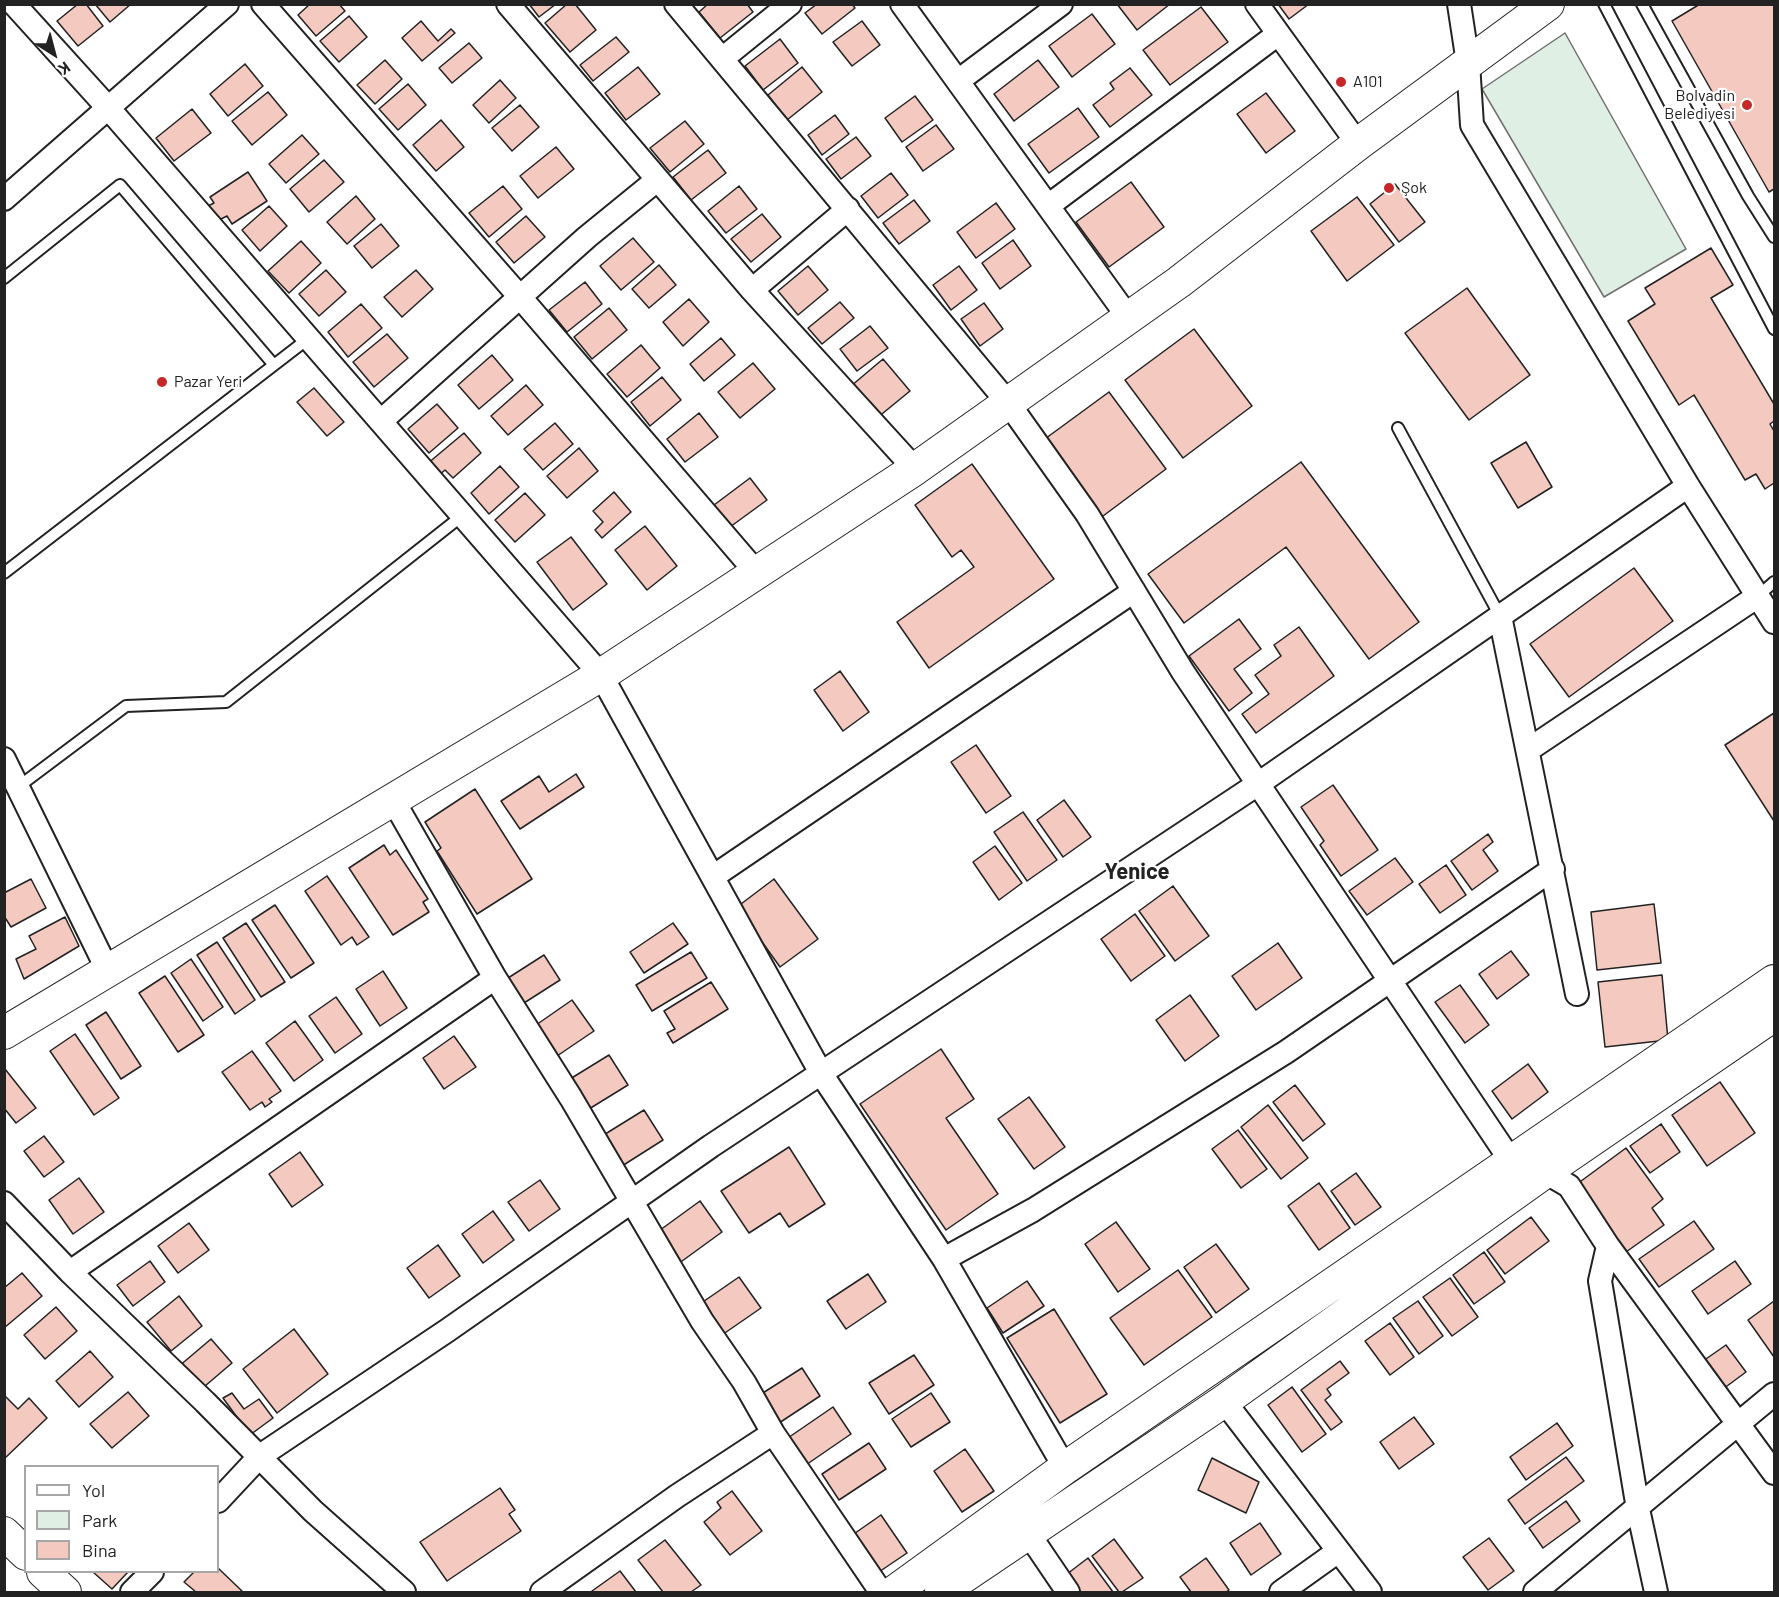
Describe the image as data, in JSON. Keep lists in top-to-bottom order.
{
  "districts": ["Yenice"],
  "places": [
    "A101",
    "Bolvadin Belediyesi",
    "Şok",
    "Pazar Yeri"
  ],
  "legend": ["Yol", "Park", "Bina"],
  "north": "bottom right"
}
